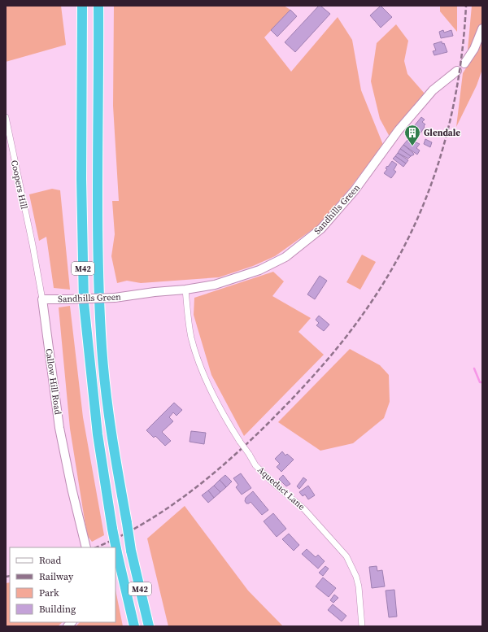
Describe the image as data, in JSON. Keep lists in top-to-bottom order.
{
  "streets": {
    "highway": ["M42"],
    "street": [
      "Coopers Hill",
      "Sandhills Green",
      "Callow Hill Road",
      "Aqueduct Lane"
    ]
  },
  "crossings": [
    ["Coopers Hill", "Callow Hill Road"],
    ["Sandhills Green", "Callow Hill Road"],
    ["Sandhills Green", "Aqueduct Lane"]
  ],
  "places": {
    "building": ["Glendale"]
  },
  "legend": [
    "Road",
    "Railway",
    "Park",
    "Building"
  ]
}
